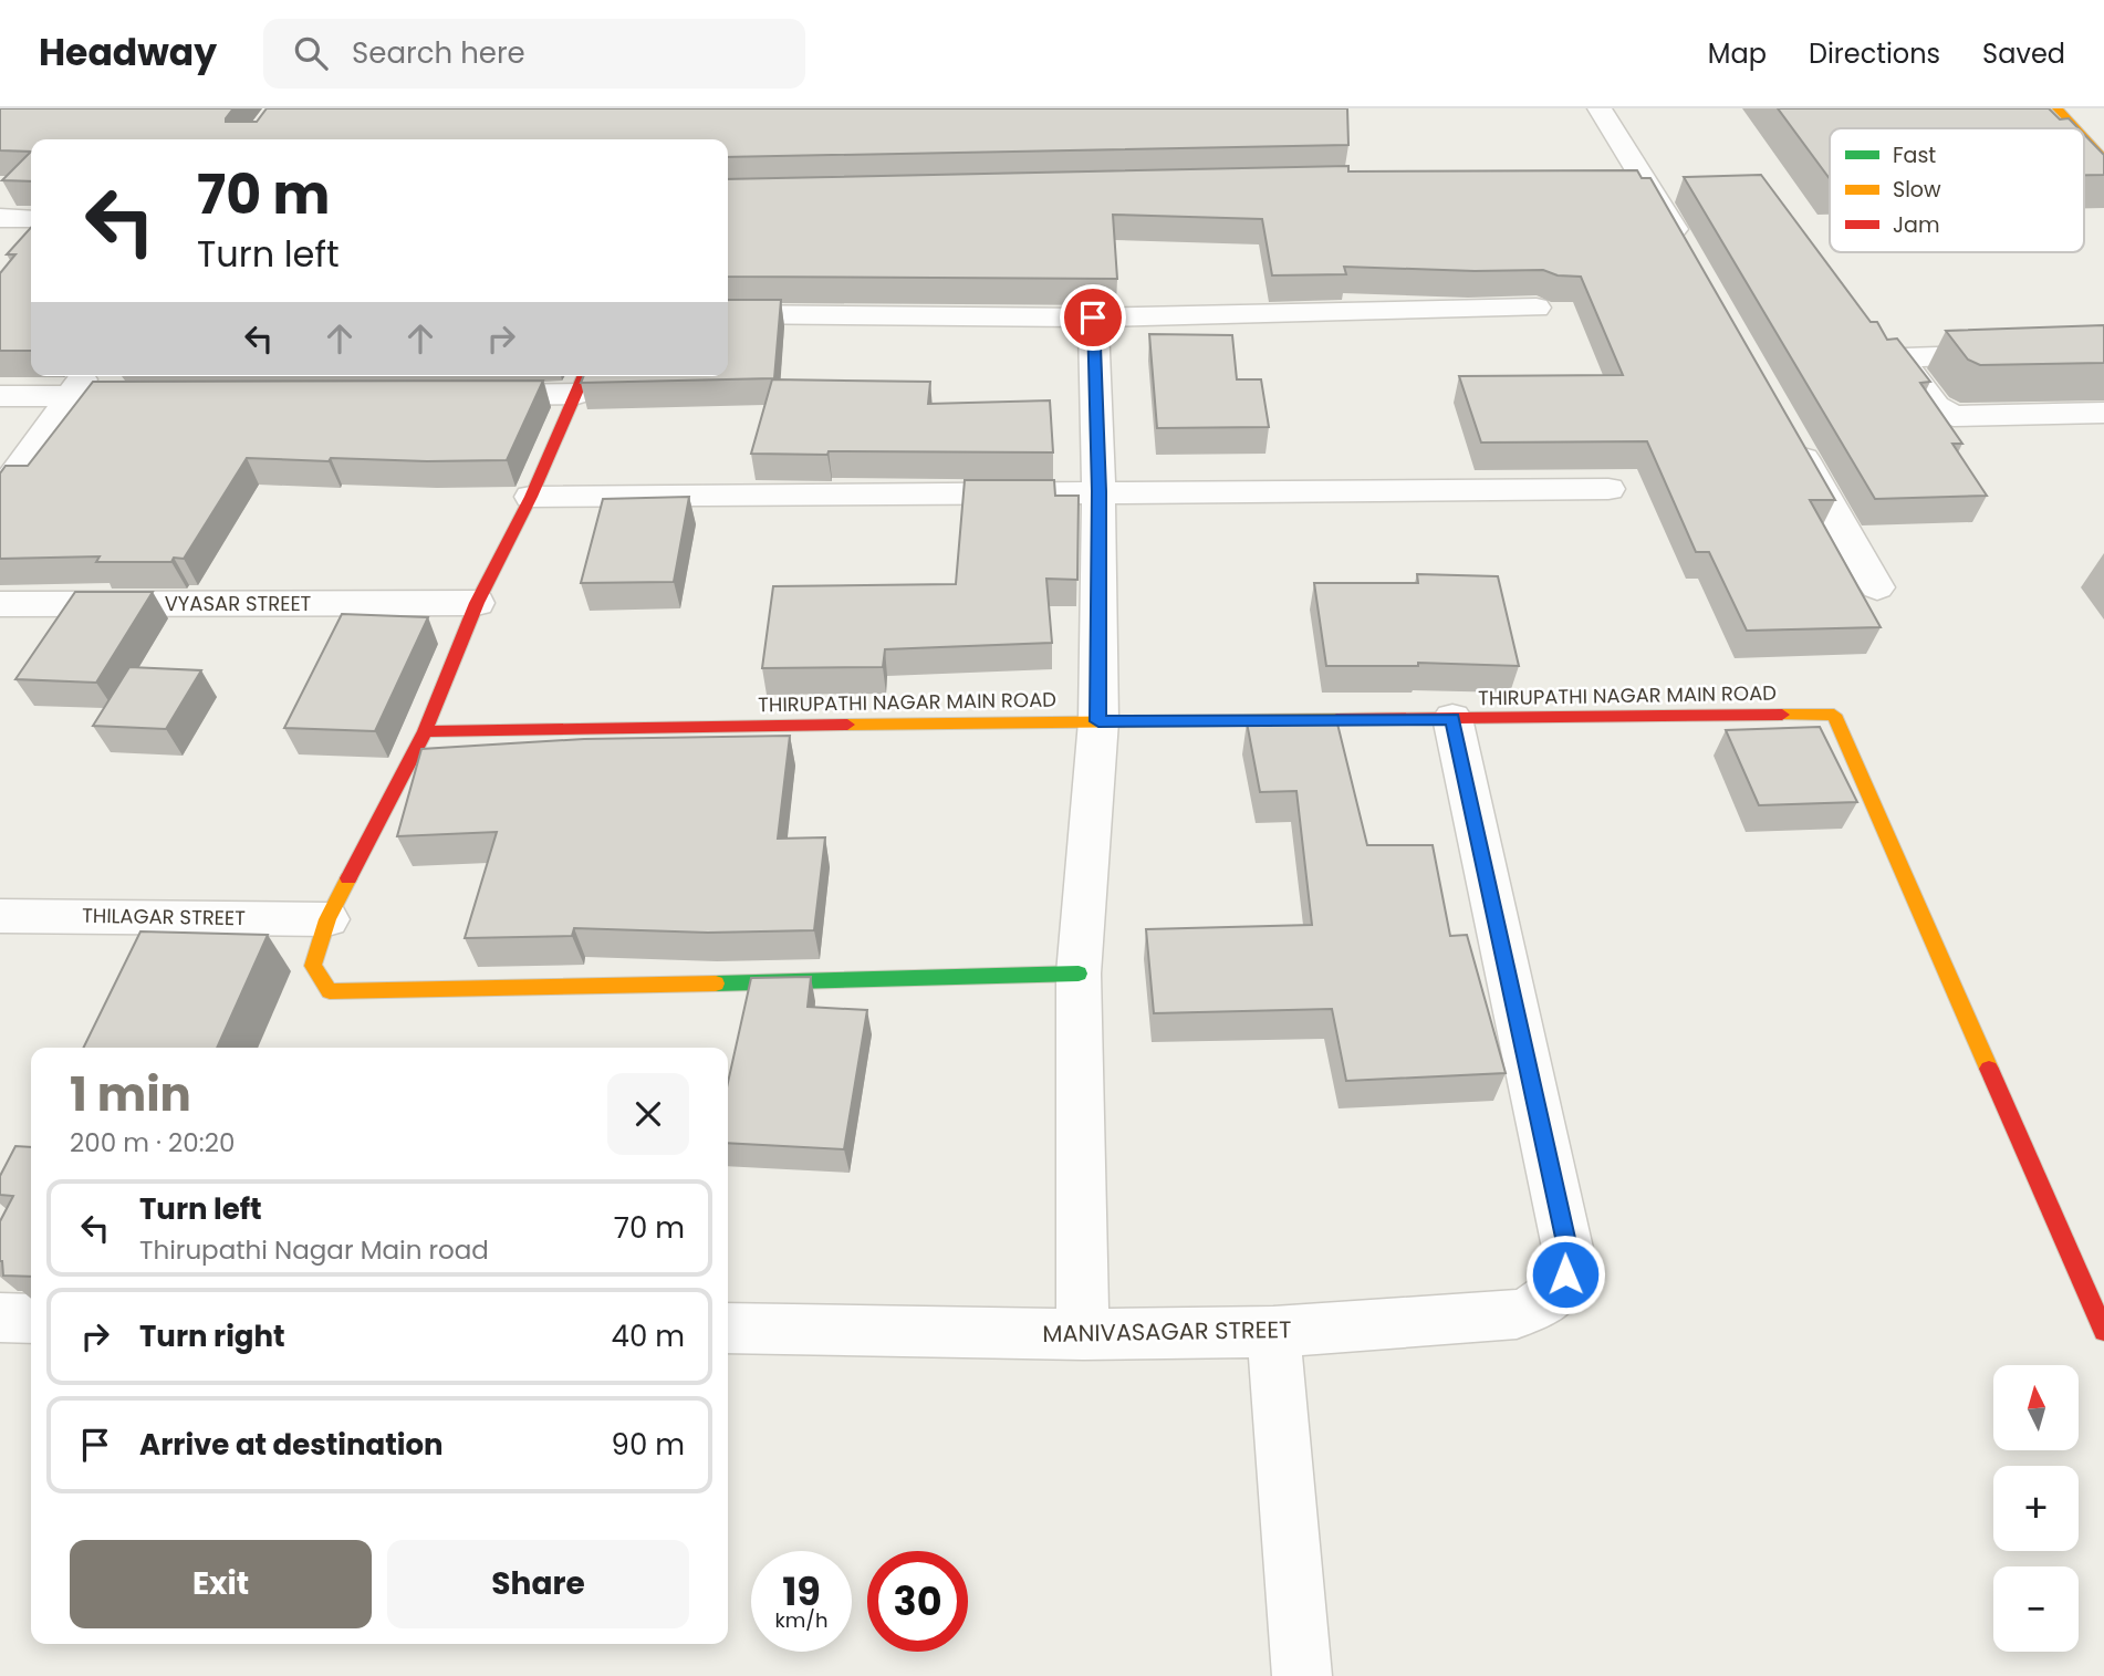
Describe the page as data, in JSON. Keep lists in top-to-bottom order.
{
  "streets": {
    "street": [
      "VYASAR STREET",
      "THIRUPATHI NAGAR MAIN ROAD",
      "THILAGAR STREET",
      "MANIVASAGAR STREET"
    ]
  },
  "crossings": [
    ["THIRUPATHI NAGAR MAIN ROAD", "MANIVASAGAR STREET"]
  ],
  "legend": ["Fast", "Slow", "Jam"],
  "north": "top",
  "page": {
    "header": "Headway",
    "search": "Search here",
    "nav": ["Map", "Directions", "Saved"],
    "turn": ["70 m", "Turn left"],
    "heading": ["1 min", "200 m · 20:20"],
    "list": [
      {
        "name": "Turn left",
        "note": "Thirupathi Nagar Main road",
        "value": "70 m"
      },
      {
        "name": "Turn right",
        "value": "40 m"
      },
      {
        "name": "Arrive at destination",
        "value": "90 m"
      }
    ],
    "map_buttons": ["+", "−"],
    "buttons": ["Exit", "Share"],
    "speed": "19 km/h",
    "limit": "30"
  }
}
